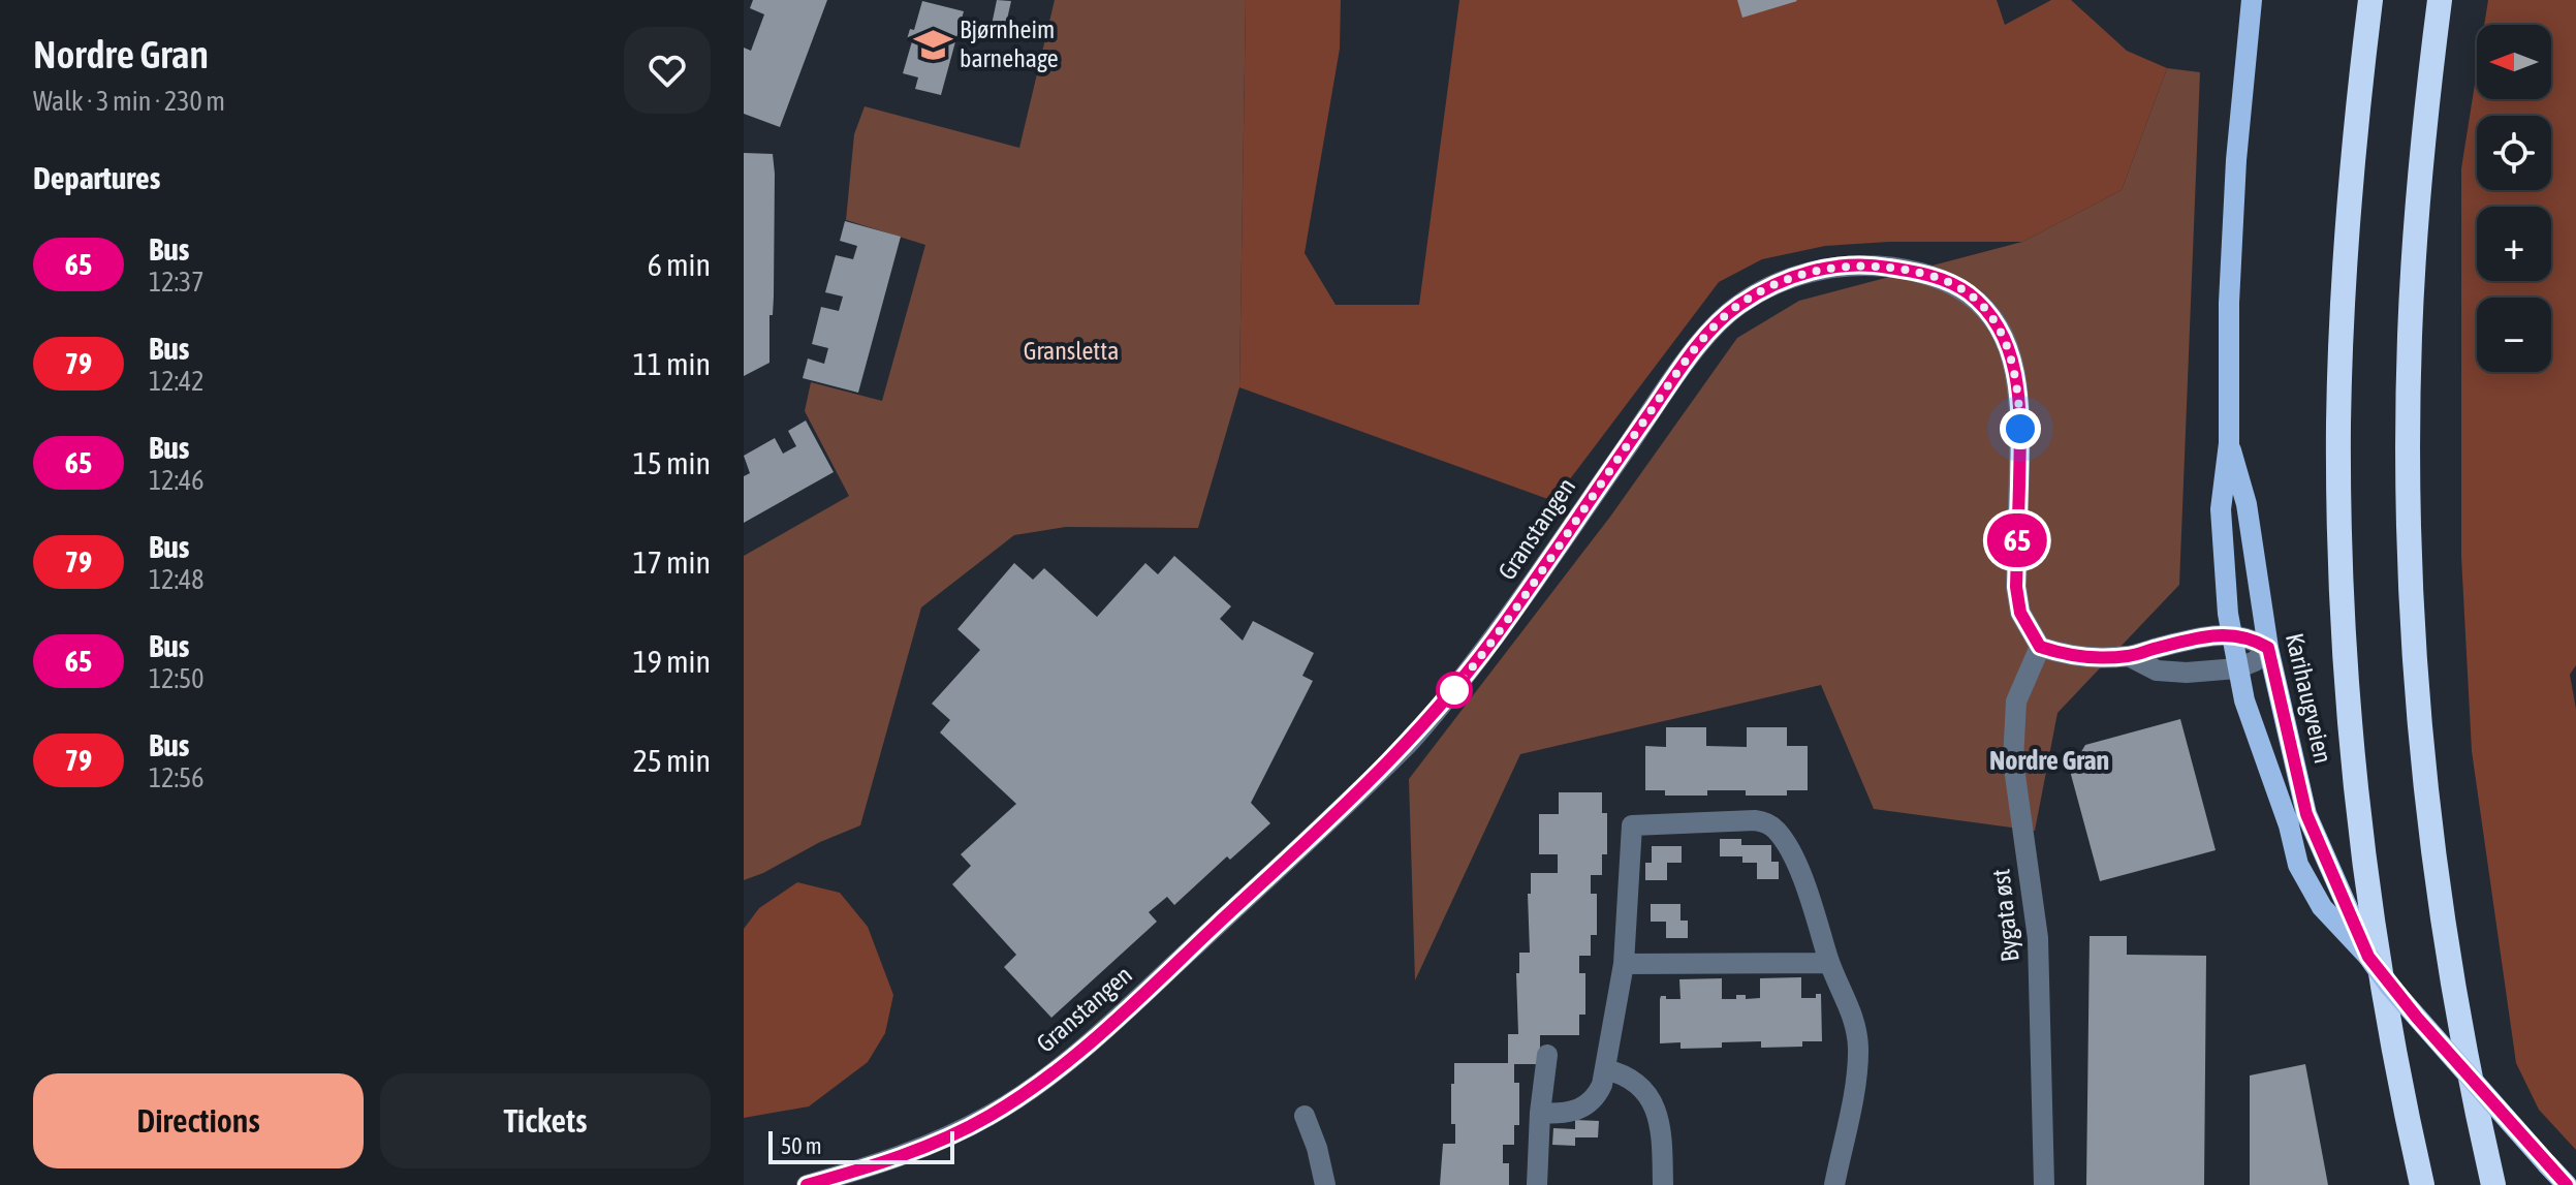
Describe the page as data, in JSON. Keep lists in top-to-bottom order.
{
  "streets": {
    "main road": ["Karihaugveien"],
    "street": ["Granstangen", "Bygata øst"]
  },
  "crossings": [
    ["Granstangen", "Bygata øst"]
  ],
  "districts": ["Nordre Gran"],
  "parks": ["Gransletta"],
  "places": {
    "school or university": ["Bjørnheim barnehage"]
  },
  "lines": ["bus line 65"],
  "scale_bar": "50 m",
  "north": "left",
  "page": {
    "heading": [
      ["Nordre Gran", "Walk · 3 min · 230 m"],
      "Departures"
    ],
    "on_map": "65",
    "map_buttons": ["+", "−"],
    "list": [
      {
        "mark": "65",
        "name": "Bus",
        "note": "12:37",
        "value": "6 min"
      },
      {
        "mark": "79",
        "name": "Bus",
        "note": "12:42",
        "value": "11 min"
      },
      {
        "mark": "65",
        "name": "Bus",
        "note": "12:46",
        "value": "15 min"
      },
      {
        "mark": "79",
        "name": "Bus",
        "note": "12:48",
        "value": "17 min"
      },
      {
        "mark": "65",
        "name": "Bus",
        "note": "12:50",
        "value": "19 min"
      },
      {
        "mark": "79",
        "name": "Bus",
        "note": "12:56",
        "value": "25 min"
      }
    ],
    "buttons": ["Directions", "Tickets"],
    "scale": "50 m"
  }
}
